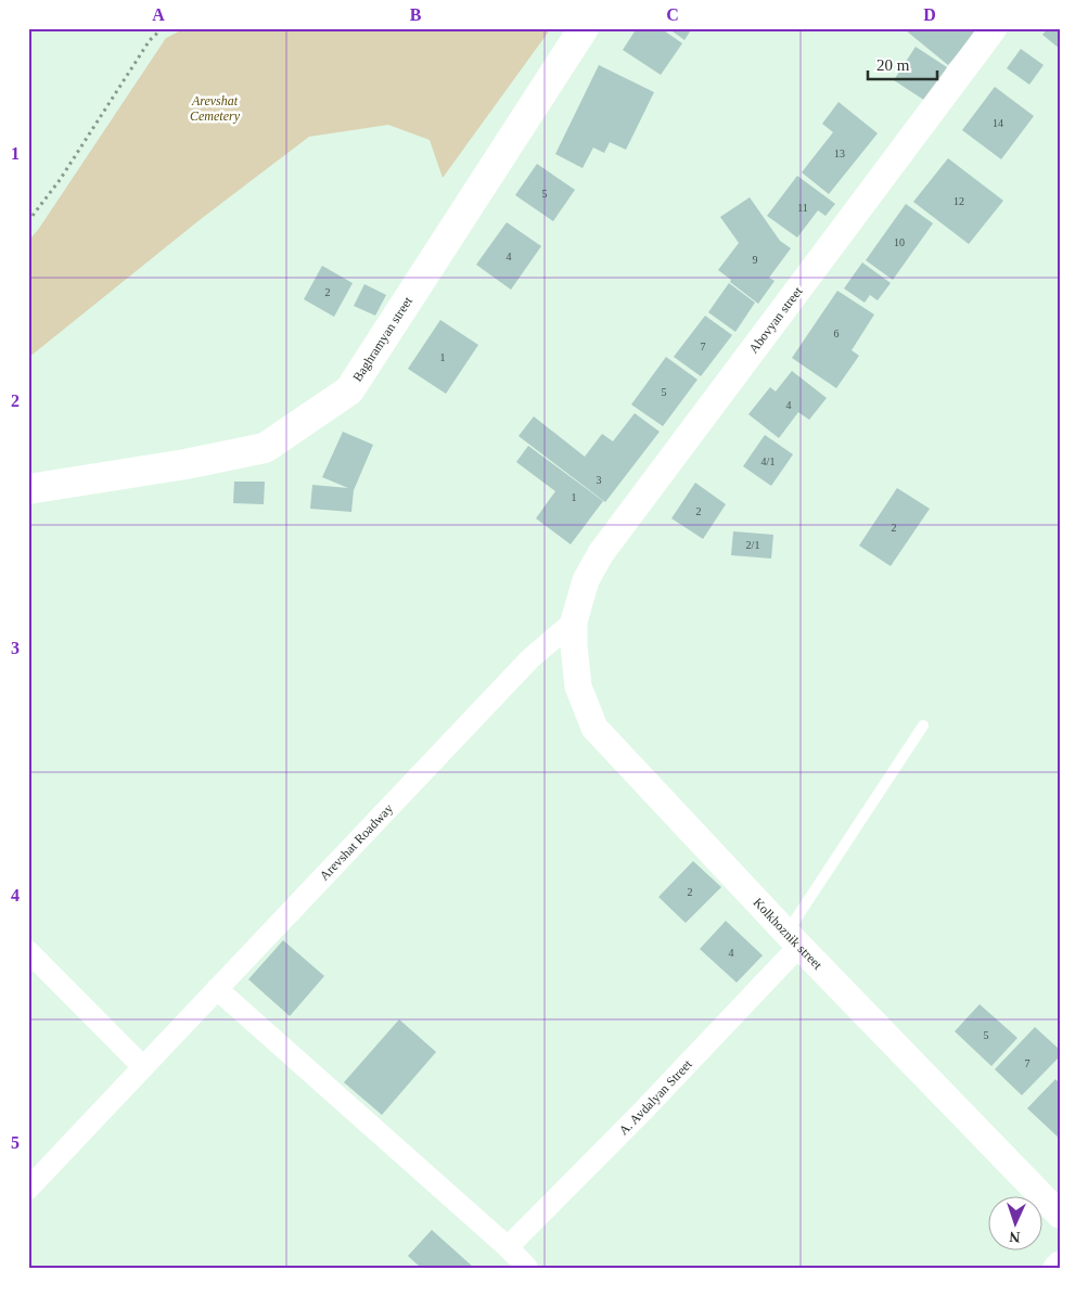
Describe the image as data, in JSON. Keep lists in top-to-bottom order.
{
  "streets": {
    "main road": ["Baghramyan street"],
    "street": [
      "Abovyan street",
      "Arevshat Roadway",
      "Kolkhoznik street",
      "A. Avdalyan Street"
    ]
  },
  "crossings": [
    ["Abovyan street", "Arevshat Roadway"],
    ["Abovyan street", "Kolkhoznik street"],
    ["Arevshat Roadway", "Kolkhoznik street"],
    ["Kolkhoznik street", "A. Avdalyan Street"]
  ],
  "parks": ["Arevshat Cemetery"],
  "house_numbers": [
    "14",
    "13",
    "5",
    "12",
    "11",
    "10",
    "4",
    "9",
    "2",
    "6",
    "7",
    "1",
    "5",
    "4",
    "4/1",
    "3",
    "1",
    "2",
    "2",
    "2/1",
    "2",
    "4",
    "5",
    "7"
  ],
  "scale_bar": "20 m",
  "north": "bottom",
  "grid": {
    "columns": [
      "A",
      "B",
      "C",
      "D"
    ],
    "rows": [
      "1",
      "2",
      "3",
      "4",
      "5"
    ]
  }
}
